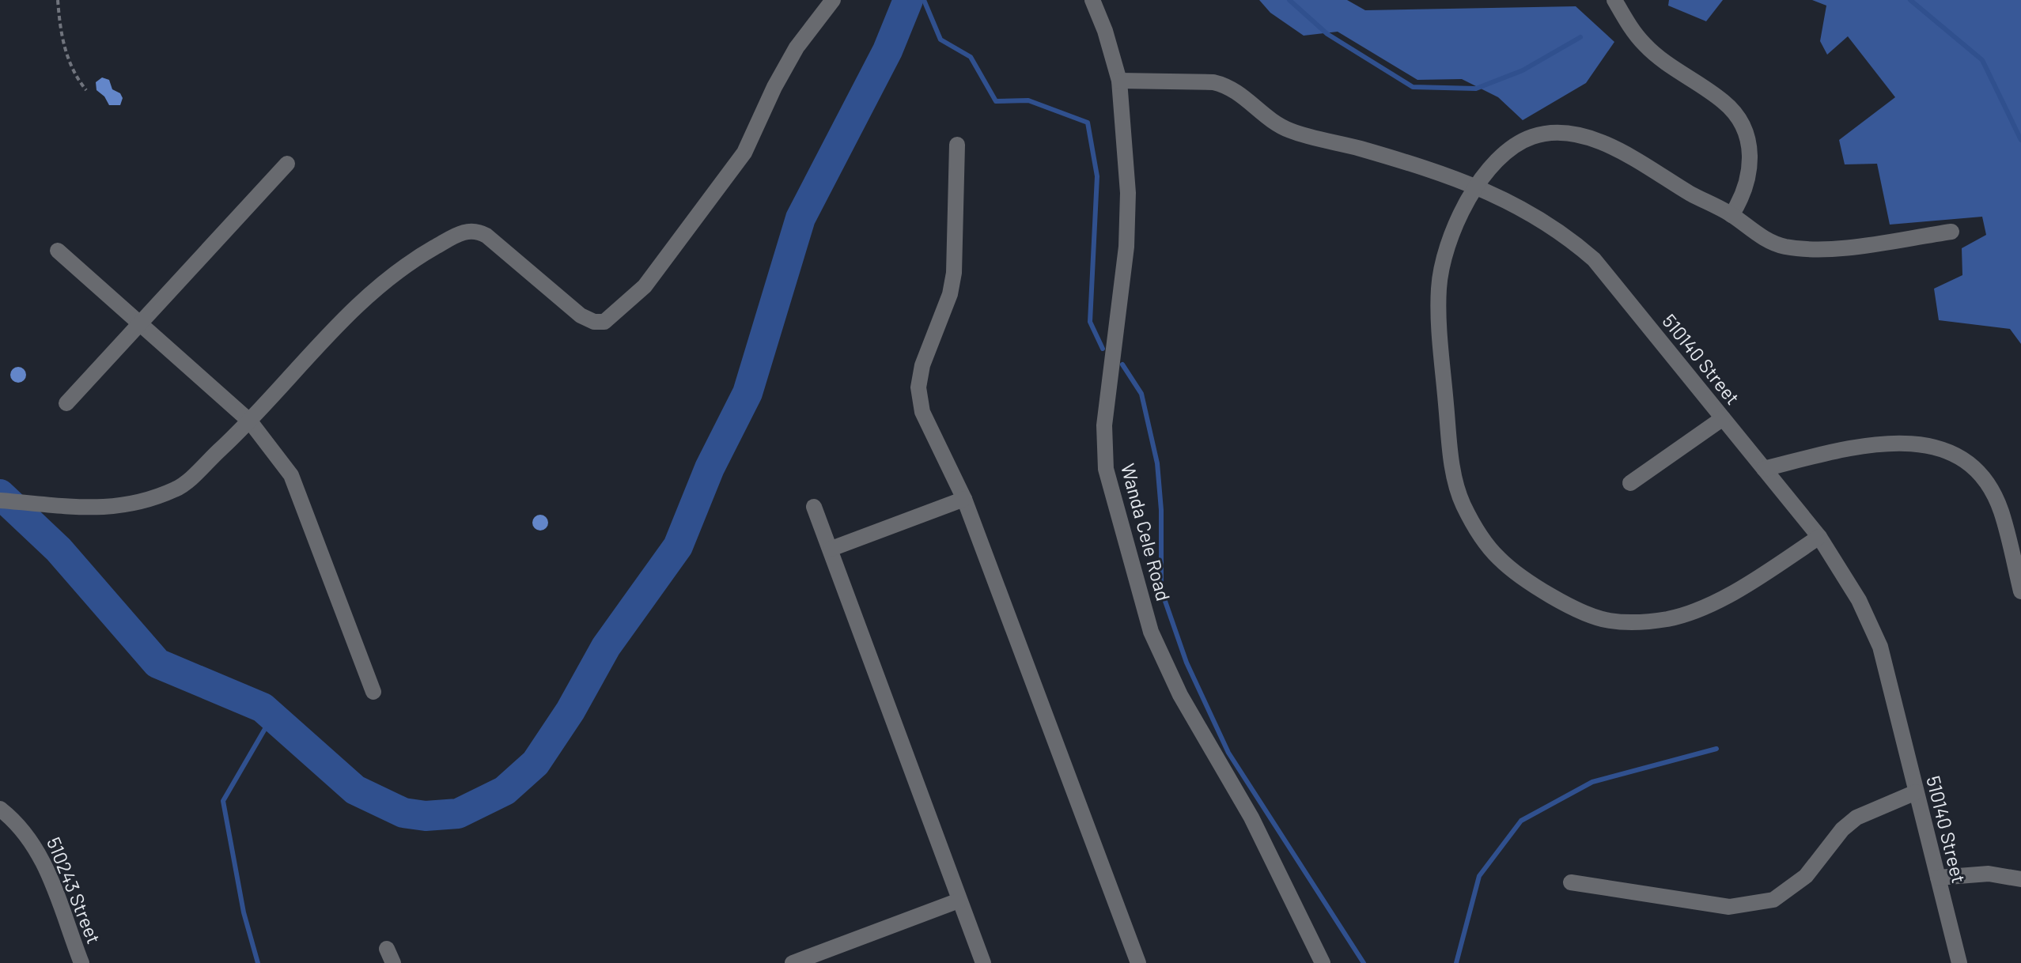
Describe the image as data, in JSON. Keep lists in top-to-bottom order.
{
  "streets": {
    "street": ["510140 Street", "Wanda Cele Road", "510243 Street"]
  },
  "crossings": [
    ["510140 Street", "Wanda Cele Road"]
  ]
}
